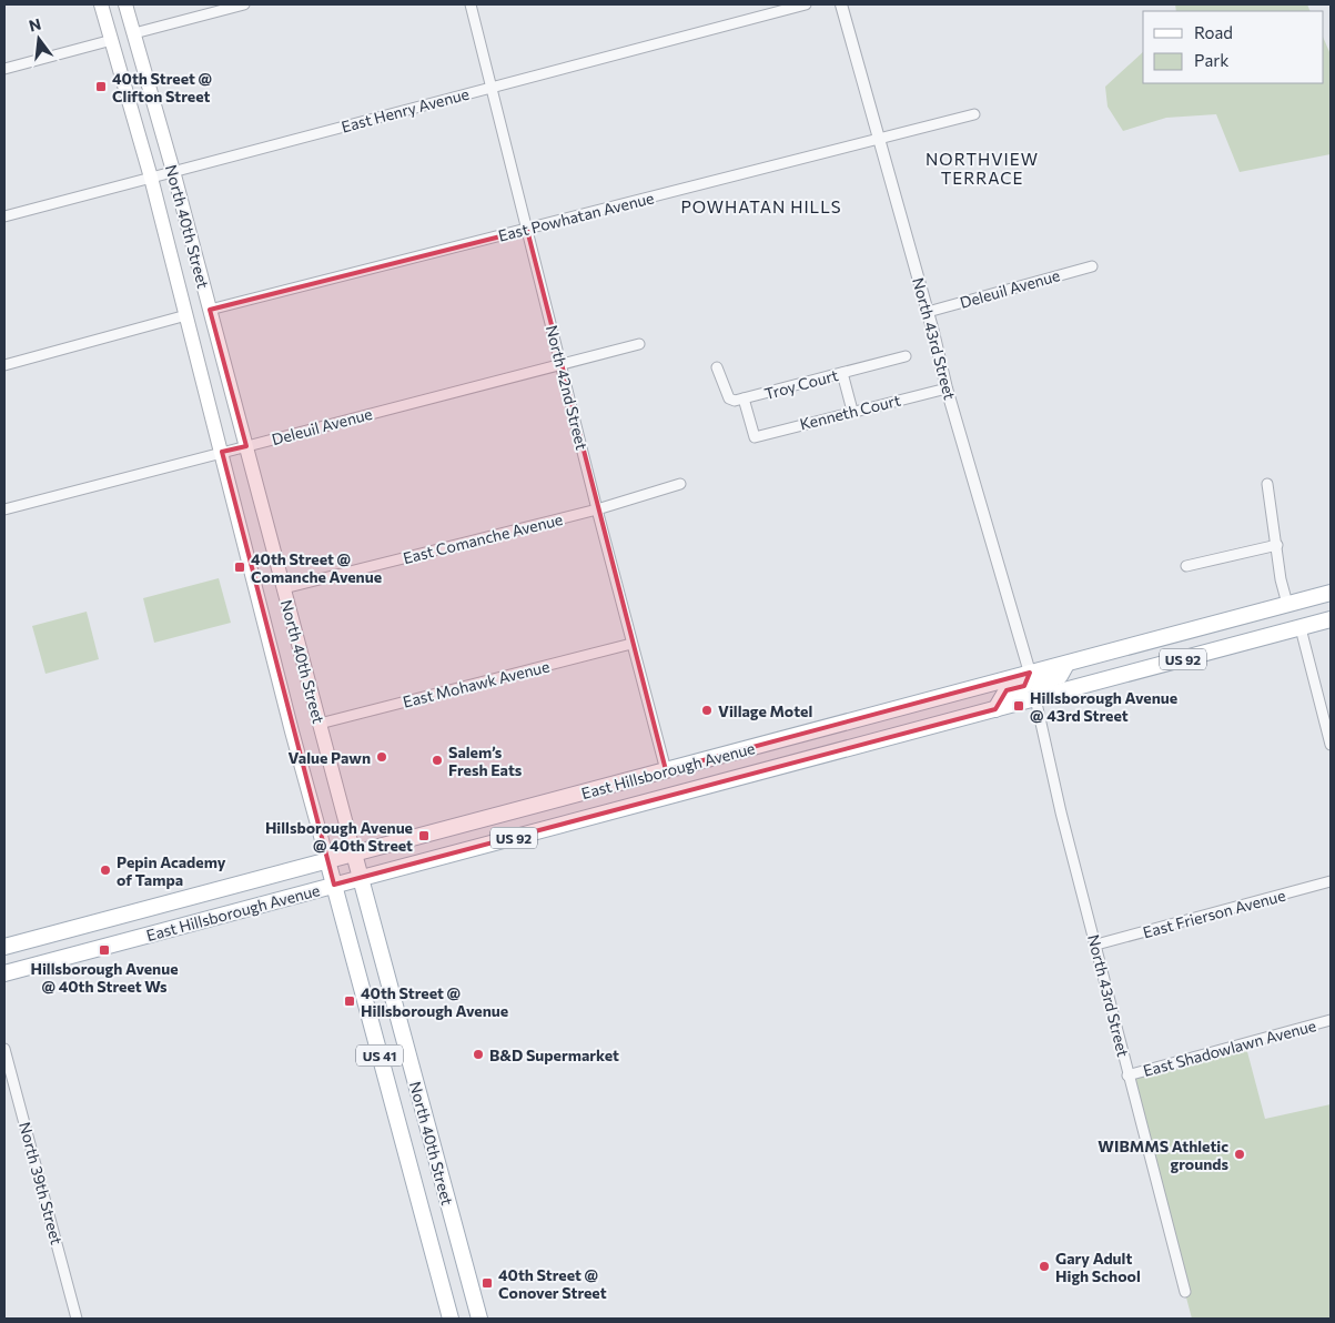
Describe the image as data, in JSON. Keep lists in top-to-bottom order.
{
  "streets": {
    "main road": [
      "North 40th Street",
      "US 92",
      "East Hillsborough Avenue",
      "US 41"
    ],
    "street": [
      "East Henry Avenue",
      "East Powhatan Avenue",
      "Deleuil Avenue",
      "North 43rd Street",
      "Troy Court",
      "North 42nd Street",
      "Kenneth Court",
      "East Comanche Avenue",
      "East Mohawk Avenue",
      "East Frierson Avenue",
      "East Shadowlawn Avenue",
      "North 39th Street"
    ]
  },
  "crossings": [
    ["East Henry Avenue", "North 40th Street"],
    ["East Henry Avenue", "North 42nd Street"],
    ["East Powhatan Avenue", "North 40th Street"],
    ["East Powhatan Avenue", "North 43rd Street"],
    ["East Powhatan Avenue", "North 42nd Street"],
    ["North 40th Street", "Deleuil Avenue"],
    ["North 40th Street", "East Comanche Avenue"],
    ["North 40th Street", "East Mohawk Avenue"],
    ["North 40th Street", "East Hillsborough Avenue"],
    ["Deleuil Avenue", "North 43rd Street"],
    ["Deleuil Avenue", "North 42nd Street"],
    ["North 43rd Street", "Kenneth Court"],
    ["North 43rd Street", "East Hillsborough Avenue"],
    ["North 43rd Street", "East Frierson Avenue"],
    ["North 43rd Street", "East Shadowlawn Avenue"],
    ["Troy Court", "Kenneth Court"],
    ["North 42nd Street", "East Comanche Avenue"],
    ["North 42nd Street", "East Mohawk Avenue"],
    ["North 42nd Street", "East Hillsborough Avenue"]
  ],
  "districts": ["NORTHVIEW TERRACE", "POWHATAN HILLS"],
  "places": {
    "transit": [
      "40th Street @ Clifton Street",
      "40th Street @ Comanche Avenue",
      "Hillsborough Avenue @ 43rd Street",
      "Hillsborough Avenue @ 40th Street",
      "Hillsborough Avenue @ 40th Street Ws",
      "40th Street @ Hillsborough Avenue",
      "40th Street @ Conover Street"
    ],
    "other": [
      "Village Motel",
      "Value Pawn",
      "Salem’s Fresh Eats",
      "Pepin Academy of Tampa",
      "B&D Supermarket",
      "WIBMMS Athletic grounds",
      "Gary Adult High School"
    ]
  },
  "legend": ["Road", "Park"],
  "north": "top"
}
